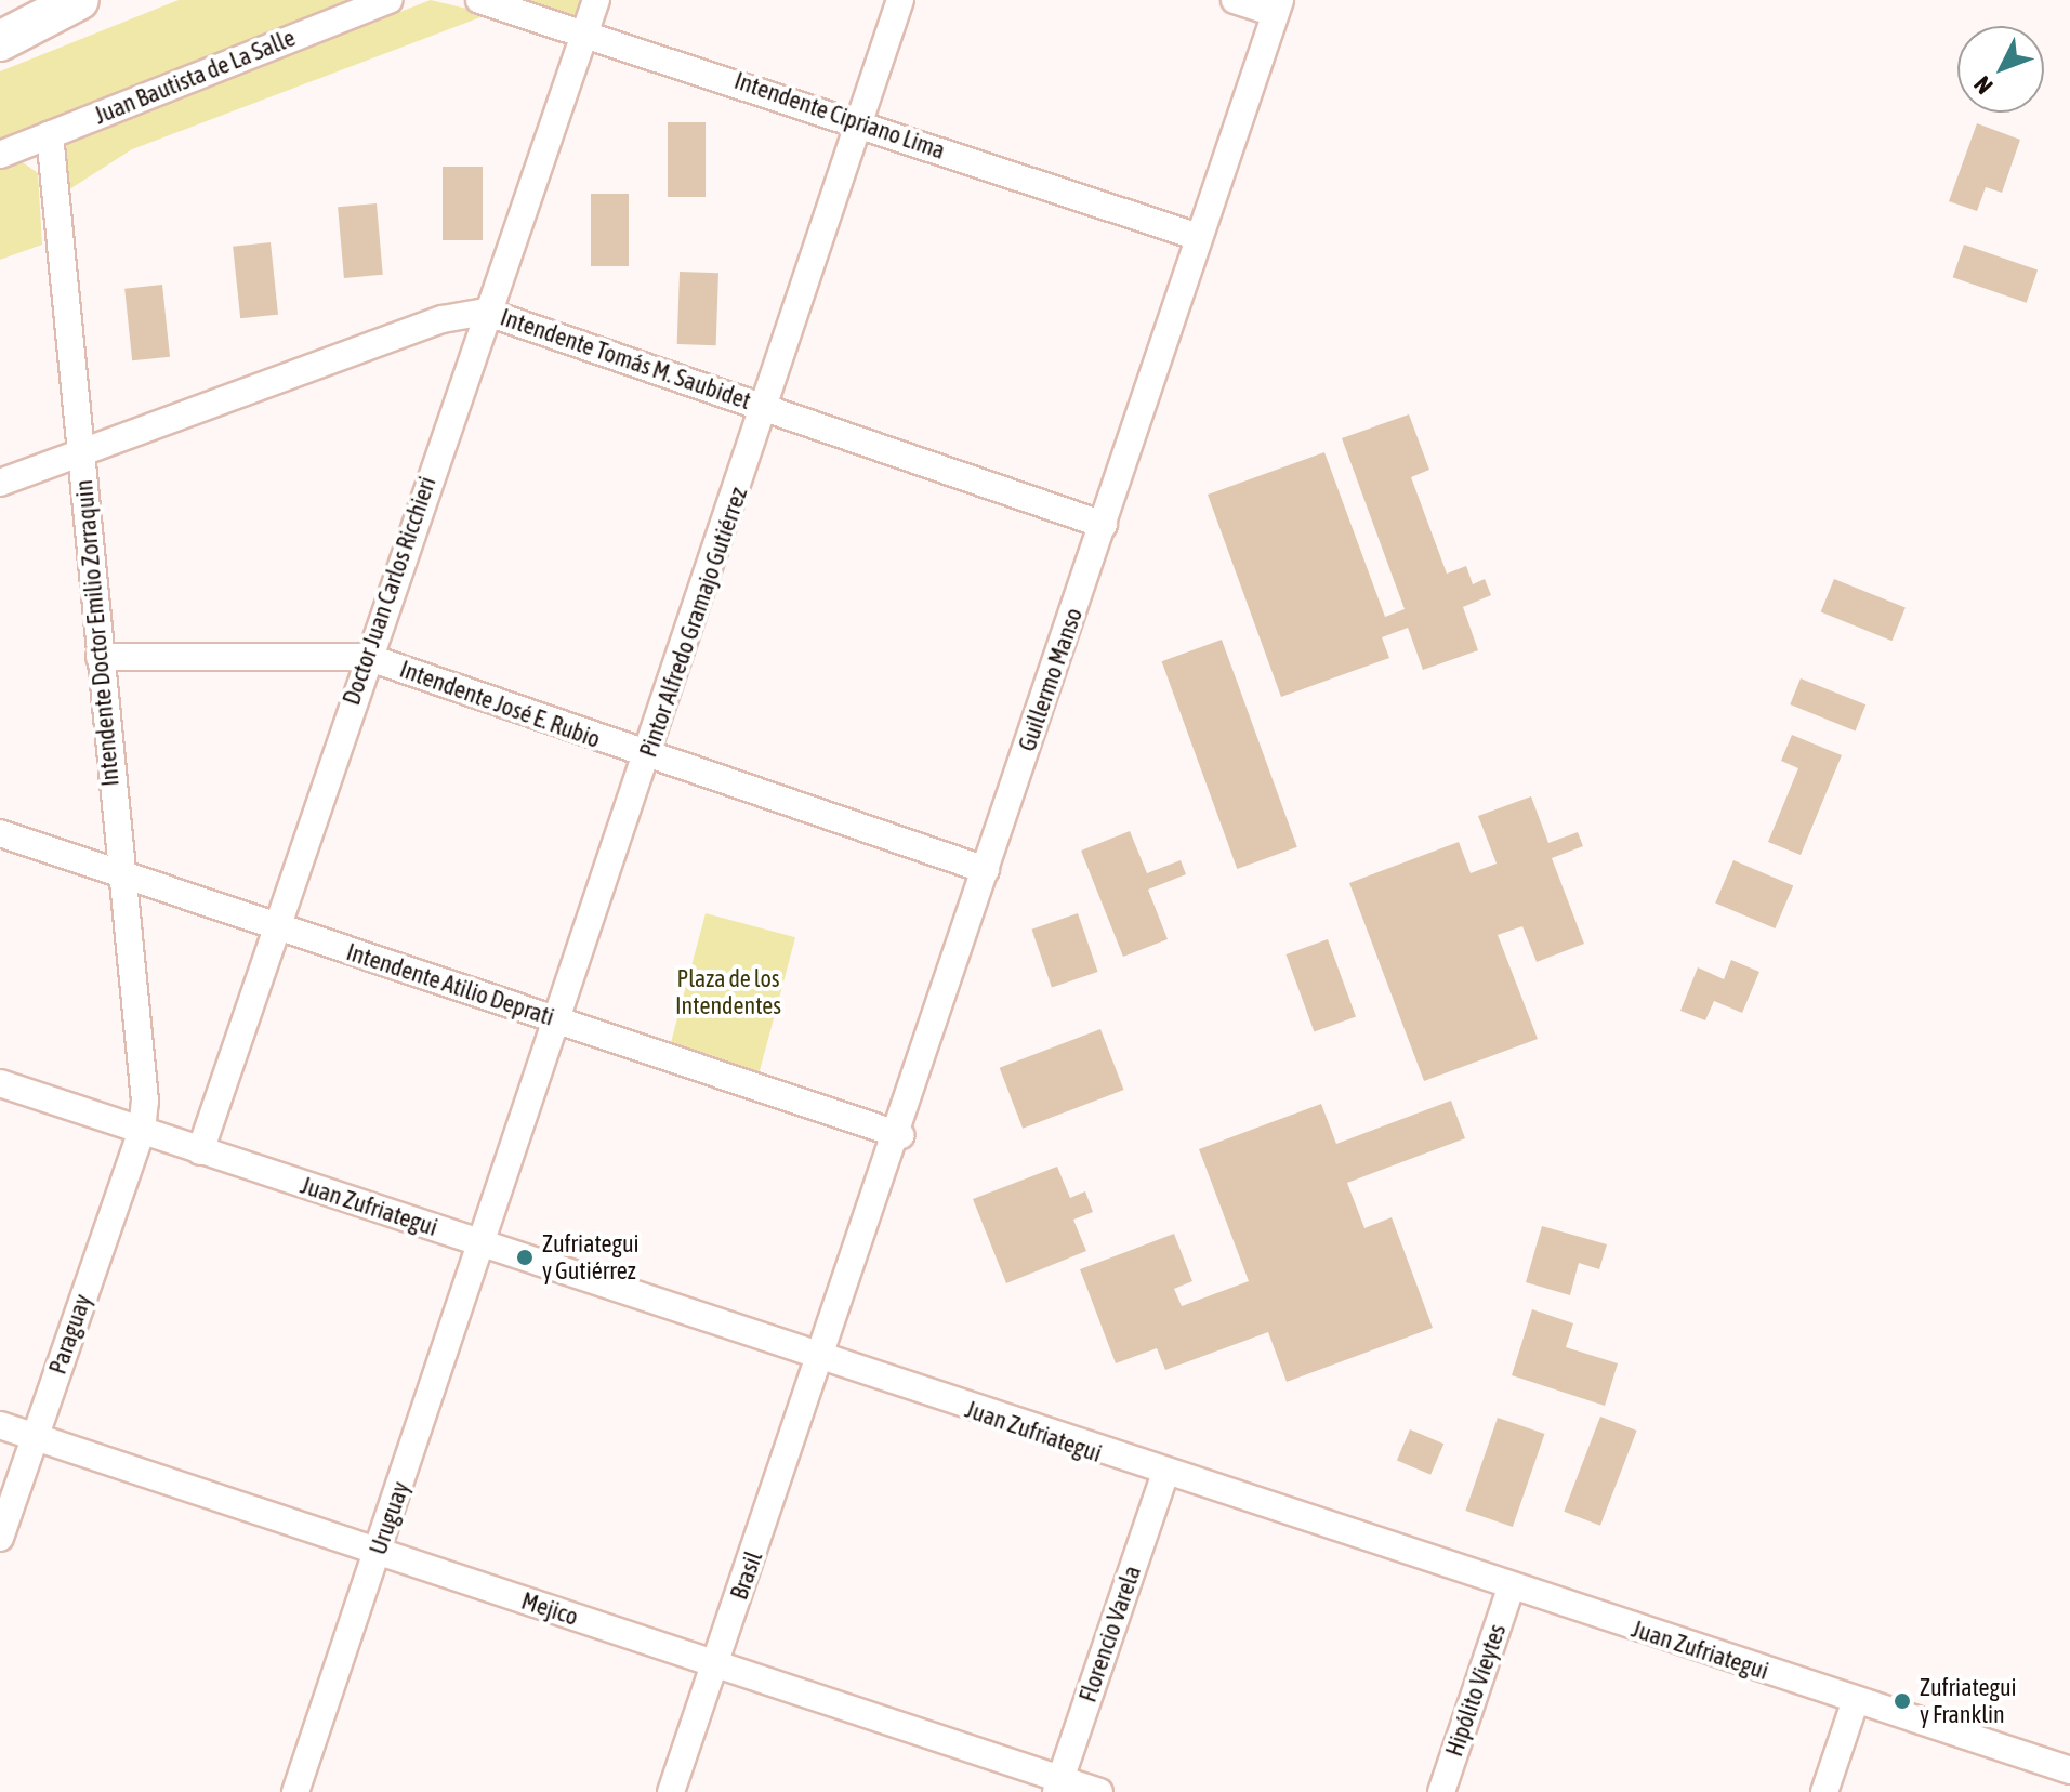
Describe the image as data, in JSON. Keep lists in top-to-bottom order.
{
  "streets": {
    "street": [
      "Juan Bautista de La Salle",
      "Intendente Cipriano Lima",
      "Intendente Tomás M. Saubidet",
      "Doctor Juan Carlos Ricchieri",
      "Pintor Alfredo Gramajo Gutiérrez",
      "Intendente Doctor Emilio Zorraquin",
      "Guillermo Manso",
      "Intendente José E. Rubio",
      "Intendente Atilio Deprati",
      "Juan Zufriategui",
      "Paraguay",
      "Uruguay",
      "Brasil",
      "Mejico",
      "Florencio Varela",
      "Hipólito Vieytes"
    ]
  },
  "crossings": [
    ["Juan Bautista de La Salle", "Intendente Doctor Emilio Zorraquin"],
    ["Intendente Cipriano Lima", "Doctor Juan Carlos Ricchieri"],
    ["Intendente Cipriano Lima", "Pintor Alfredo Gramajo Gutiérrez"],
    ["Intendente Cipriano Lima", "Guillermo Manso"],
    ["Intendente Tomás M. Saubidet", "Doctor Juan Carlos Ricchieri"],
    ["Intendente Tomás M. Saubidet", "Pintor Alfredo Gramajo Gutiérrez"],
    ["Intendente Tomás M. Saubidet", "Intendente Doctor Emilio Zorraquin"],
    ["Intendente Tomás M. Saubidet", "Guillermo Manso"],
    ["Doctor Juan Carlos Ricchieri", "Intendente José E. Rubio"],
    ["Doctor Juan Carlos Ricchieri", "Intendente Atilio Deprati"],
    ["Doctor Juan Carlos Ricchieri", "Juan Zufriategui"],
    ["Pintor Alfredo Gramajo Gutiérrez", "Intendente José E. Rubio"],
    ["Pintor Alfredo Gramajo Gutiérrez", "Intendente Atilio Deprati"],
    ["Pintor Alfredo Gramajo Gutiérrez", "Juan Zufriategui"],
    ["Pintor Alfredo Gramajo Gutiérrez", "Uruguay"],
    ["Intendente Doctor Emilio Zorraquin", "Intendente José E. Rubio"],
    ["Intendente Doctor Emilio Zorraquin", "Intendente Atilio Deprati"],
    ["Intendente Doctor Emilio Zorraquin", "Juan Zufriategui"],
    ["Intendente Doctor Emilio Zorraquin", "Paraguay"],
    ["Guillermo Manso", "Intendente José E. Rubio"],
    ["Guillermo Manso", "Intendente Atilio Deprati"],
    ["Guillermo Manso", "Juan Zufriategui"],
    ["Guillermo Manso", "Brasil"],
    ["Juan Zufriategui", "Paraguay"],
    ["Juan Zufriategui", "Uruguay"],
    ["Juan Zufriategui", "Brasil"],
    ["Juan Zufriategui", "Florencio Varela"],
    ["Juan Zufriategui", "Hipólito Vieytes"],
    ["Paraguay", "Mejico"],
    ["Uruguay", "Mejico"],
    ["Brasil", "Mejico"],
    ["Mejico", "Florencio Varela"]
  ],
  "parks": ["Plaza de los Intendentes"],
  "places": ["Zufriategui y Gutiérrez", "Zufriategui y Franklin"],
  "north": "bottom left"
}
